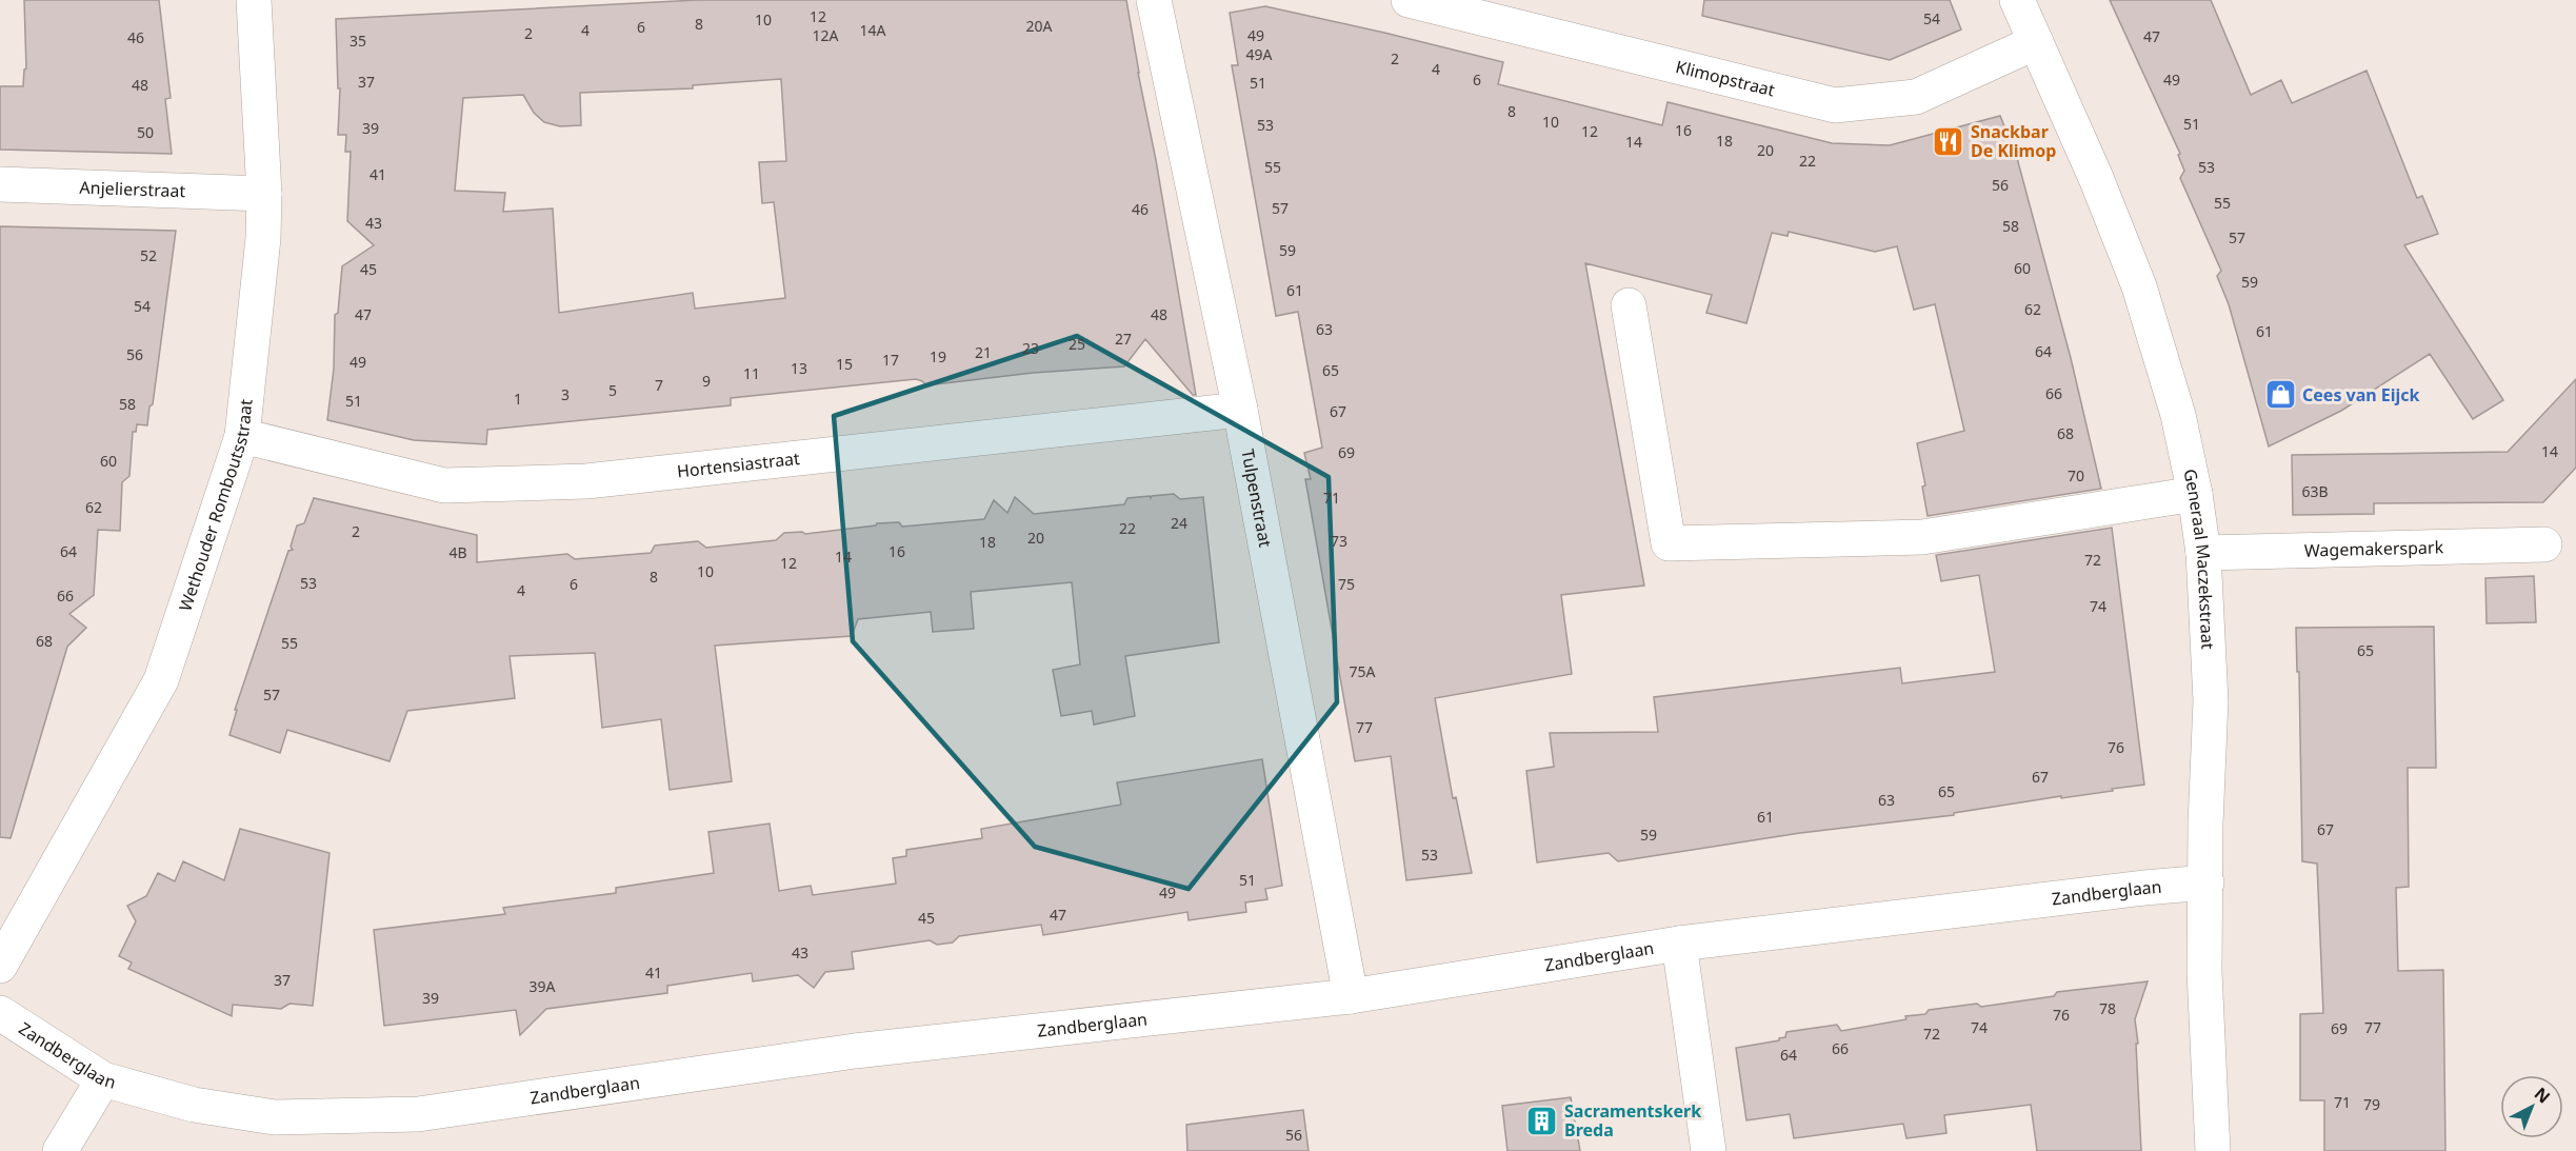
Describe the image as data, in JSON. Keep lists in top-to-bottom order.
{
  "streets": {
    "street": [
      "Klimopstraat",
      "Anjelierstraat",
      "Hortensiastraat",
      "Tulpenstraat",
      "Wethouder Romboutsstraat",
      "Wagemakerspark",
      "Generaal Maczekstraat",
      "Zandberglaan"
    ]
  },
  "crossings": [
    ["Klimopstraat", "Generaal Maczekstraat"],
    ["Anjelierstraat", "Wethouder Romboutsstraat"],
    ["Hortensiastraat", "Tulpenstraat"],
    ["Hortensiastraat", "Wethouder Romboutsstraat"],
    ["Tulpenstraat", "Zandberglaan"],
    ["Wagemakerspark", "Generaal Maczekstraat"],
    ["Generaal Maczekstraat", "Zandberglaan"]
  ],
  "places": {
    "restaurant": ["Snackbar De Klimop"],
    "shop": ["Cees van Eijck"],
    "building": ["Sacramentskerk Breda"]
  },
  "house_numbers": [
    "12",
    "54",
    "10",
    "8",
    "20A",
    "6",
    "4",
    "14A",
    "2",
    "12A",
    "49",
    "47",
    "46",
    "35",
    "49A",
    "2",
    "4",
    "6",
    "49",
    "37",
    "51",
    "48",
    "8",
    "10",
    "51",
    "53",
    "39",
    "16",
    "12",
    "50",
    "18",
    "14",
    "20",
    "22",
    "55",
    "53",
    "41",
    "56",
    "55",
    "57",
    "46",
    "43",
    "58",
    "57",
    "59",
    "52",
    "60",
    "45",
    "59",
    "61",
    "54",
    "62",
    "47",
    "48",
    "63",
    "61",
    "27",
    "25",
    "23",
    "64",
    "21",
    "56",
    "19",
    "17",
    "49",
    "15",
    "13",
    "65",
    "11",
    "9",
    "7",
    "5",
    "66",
    "3",
    "1",
    "51",
    "58",
    "67",
    "68",
    "14",
    "69",
    "60",
    "70",
    "63B",
    "71",
    "62",
    "24",
    "22",
    "2",
    "20",
    "73",
    "18",
    "64",
    "16",
    "4B",
    "14",
    "72",
    "12",
    "10",
    "8",
    "53",
    "6",
    "75",
    "4",
    "66",
    "74",
    "68",
    "55",
    "65",
    "75A",
    "57",
    "77",
    "76",
    "67",
    "65",
    "63",
    "61",
    "67",
    "59",
    "53",
    "51",
    "49",
    "47",
    "45",
    "43",
    "41",
    "37",
    "39A",
    "39",
    "78",
    "76",
    "74",
    "77",
    "69",
    "72",
    "66",
    "64",
    "71",
    "79",
    "56"
  ],
  "north": "top right"
}
